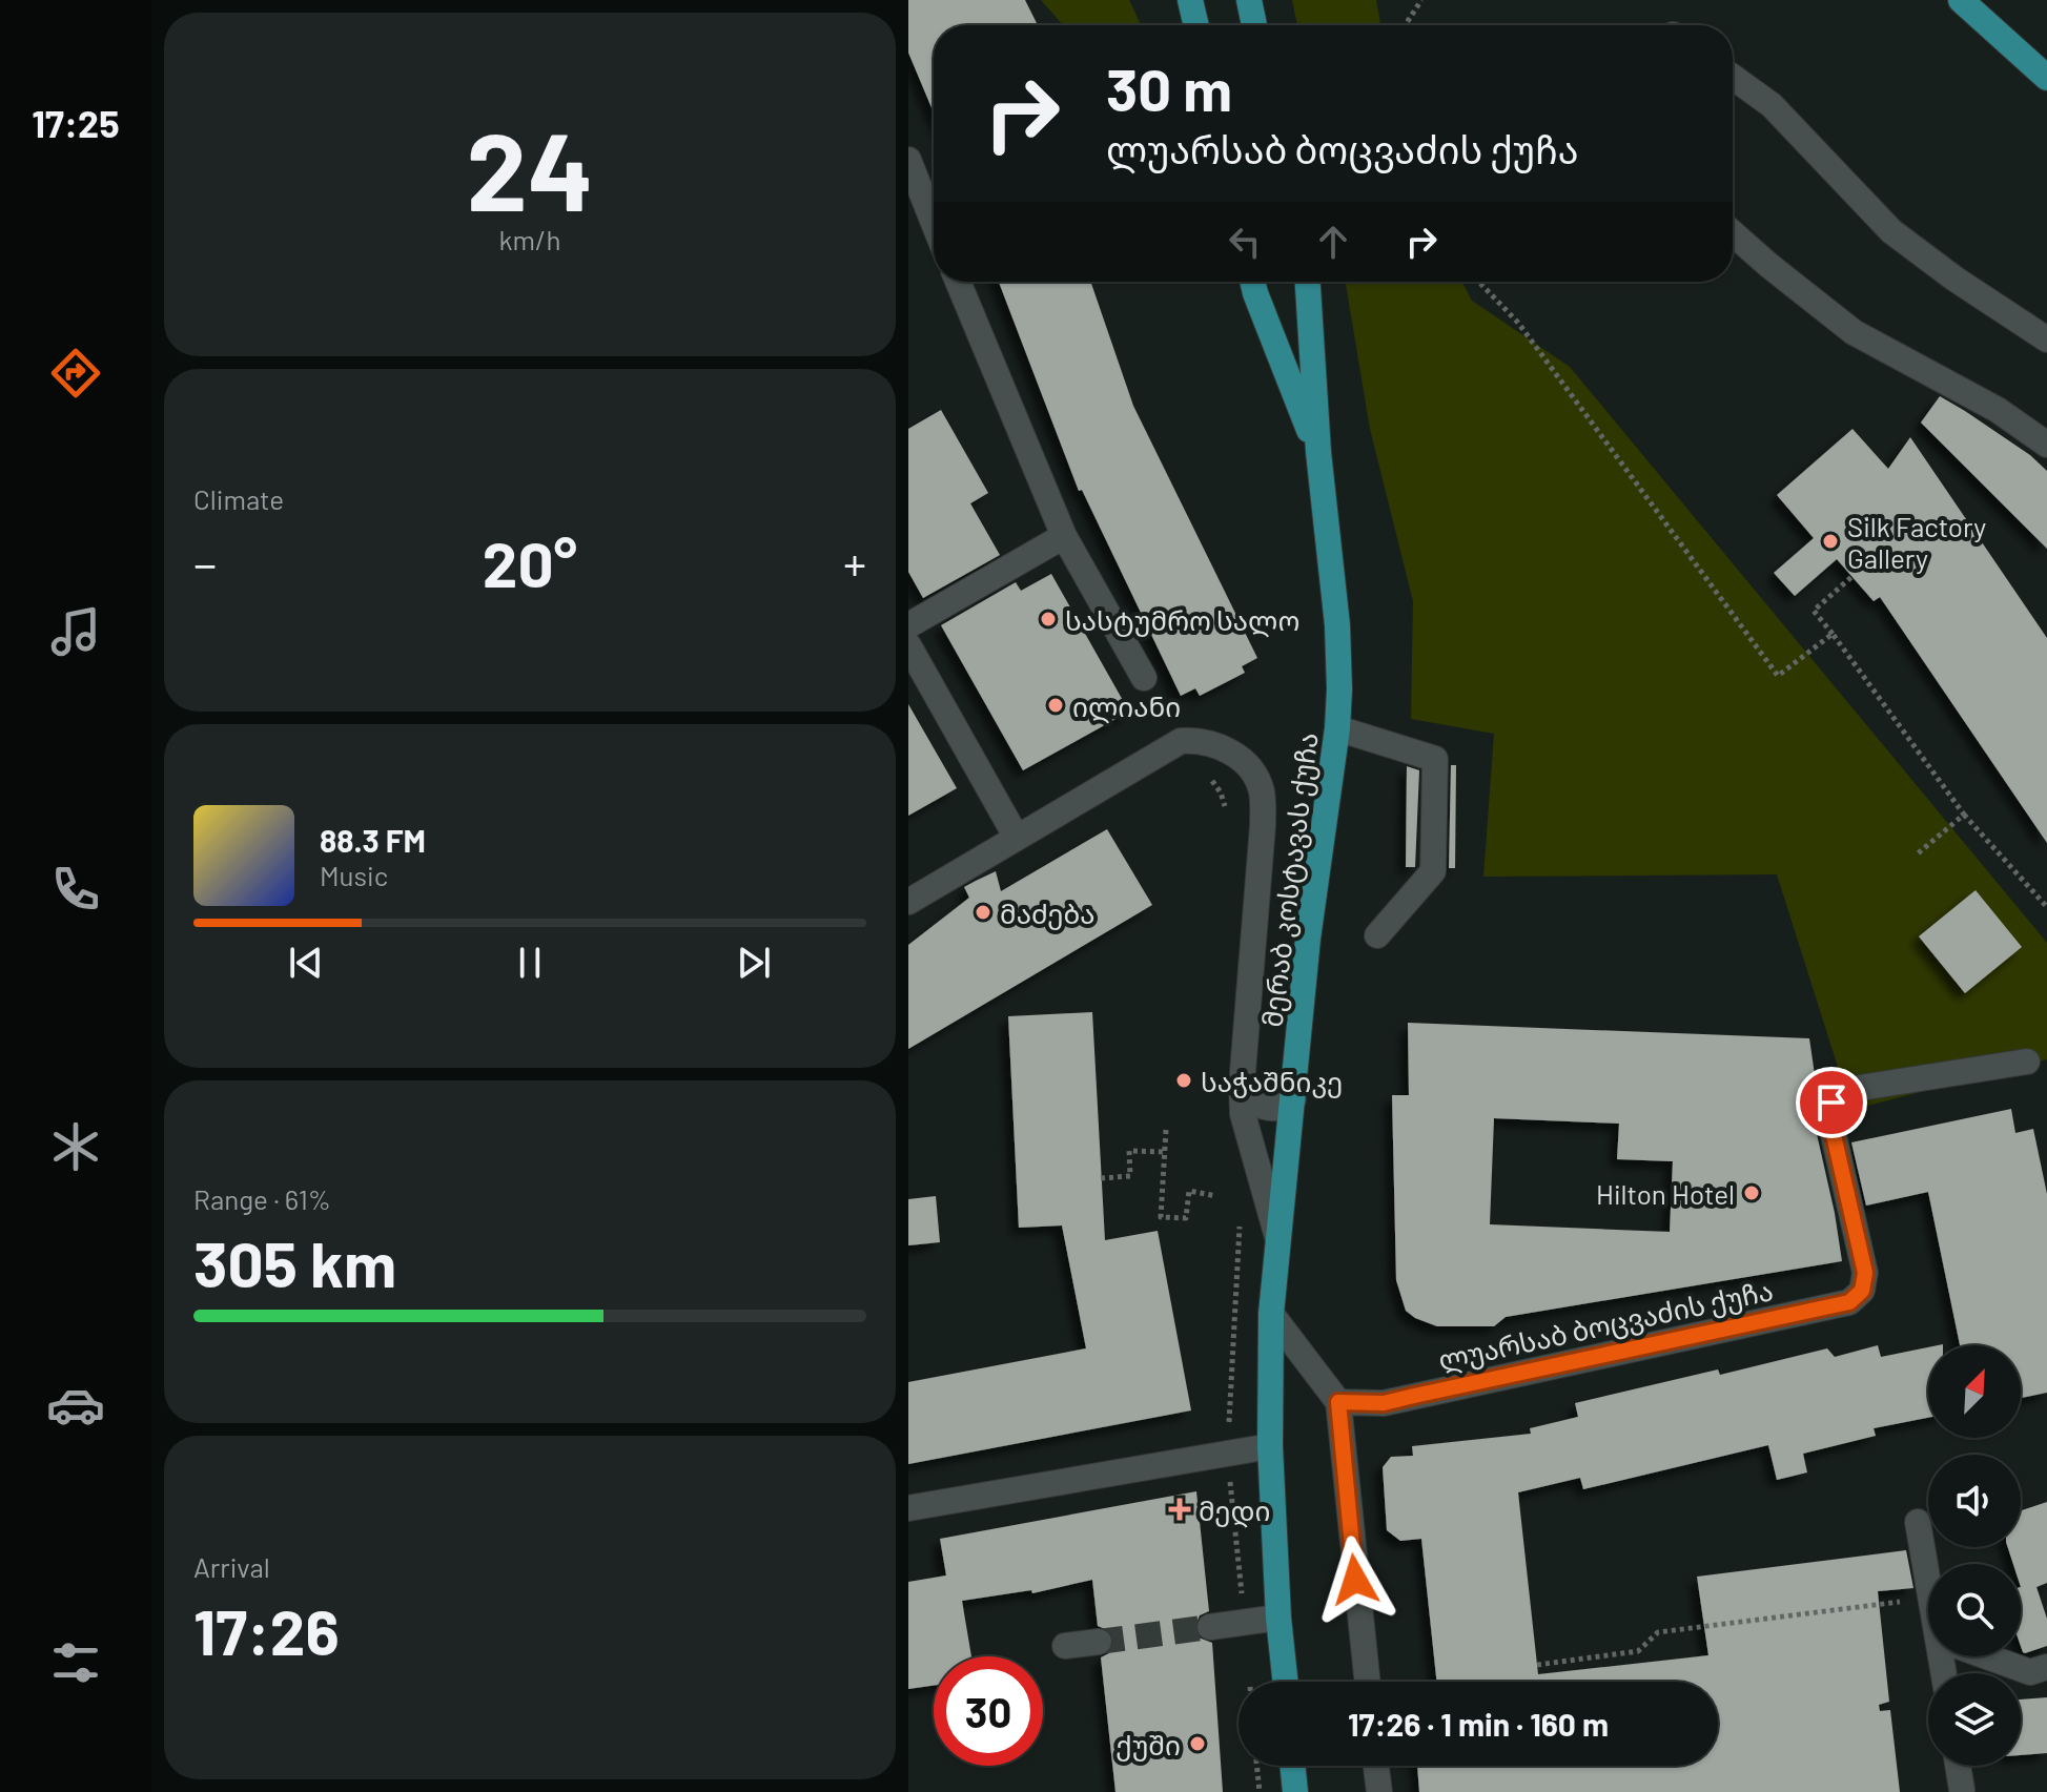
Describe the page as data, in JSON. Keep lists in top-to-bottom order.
{
  "streets": {
    "main road": ["მერაბ კოსტავას ქუჩა"],
    "street": ["ლუარსაბ ბოცვაძის ქუჩა"]
  },
  "places": {
    "other": [
      "Silk Factory Gallery",
      "სასტუმრო სალო",
      "ილიანი",
      "მაძება",
      "საჭაშნიკე",
      "Hilton Hotel",
      "ქუში"
    ],
    "health": ["მედი"]
  },
  "north": "top right",
  "page": {
    "tabs": "17:25",
    "tile": [
      ["24", "km/h"],
      "Climate",
      ["Range · 61%", "305 km"],
      ["Arrival", "17:26"]
    ],
    "turn": ["30 m", "ლუარსაბ ბოცვაძის ქუჩა"],
    "heat": ["−", "20°", "+"],
    "song": ["88.3 FM", "Music"],
    "limit": "30",
    "trip": "17:26 · 1 min · 160 m"
  }
}
